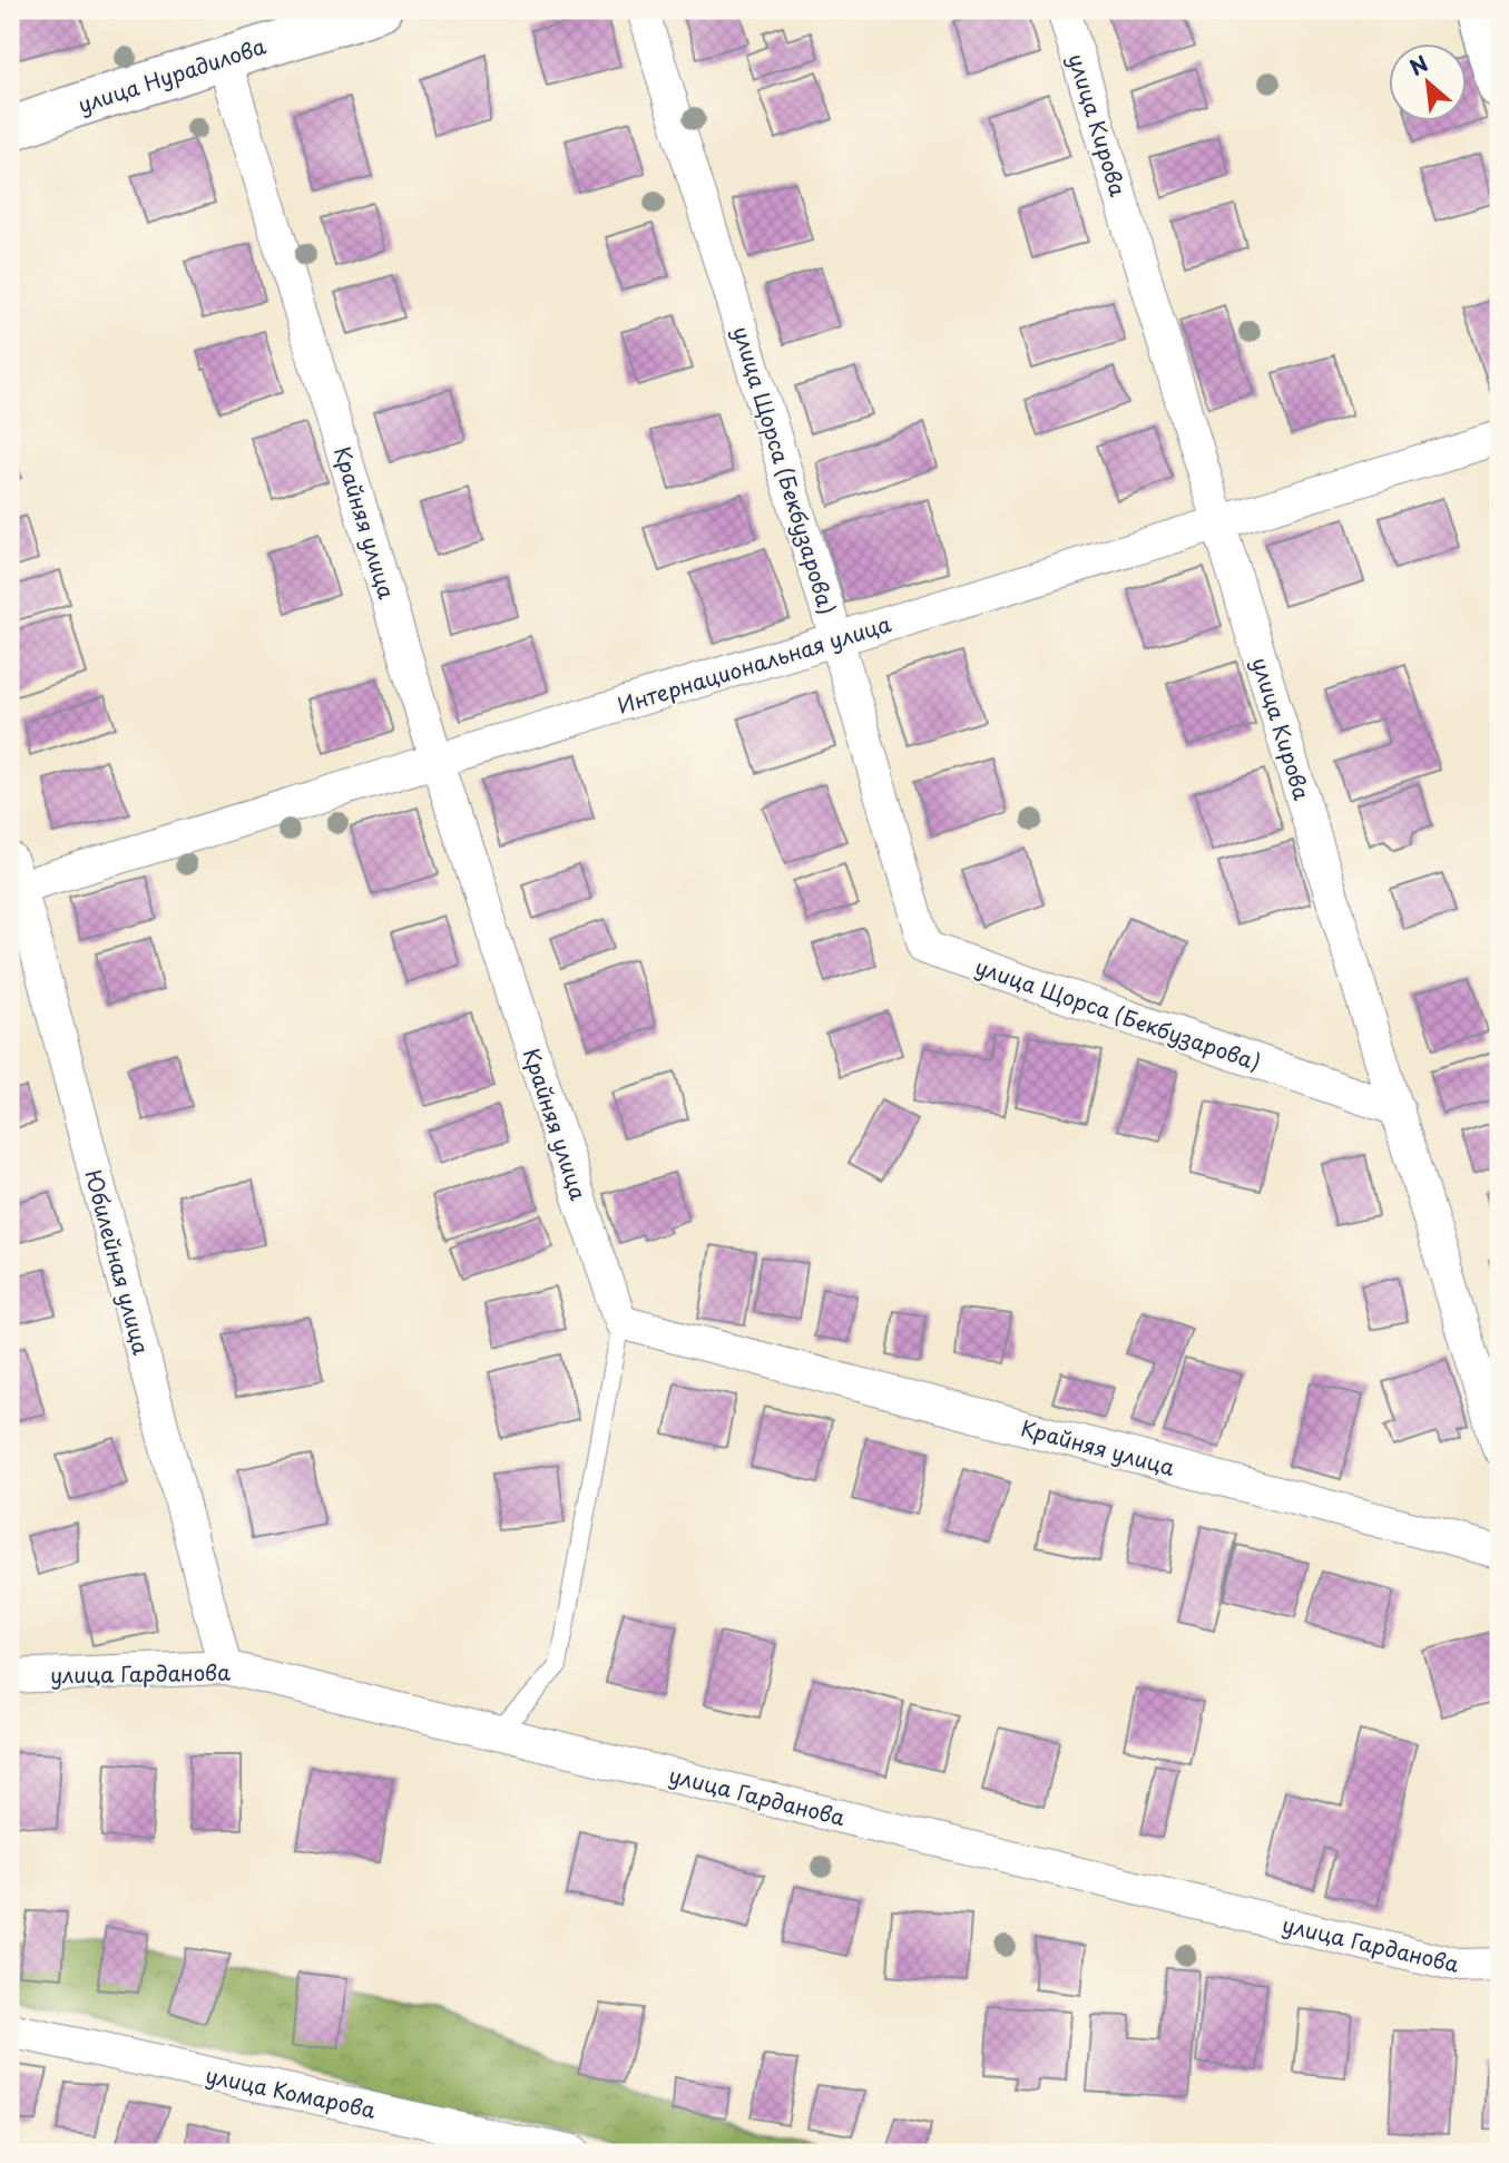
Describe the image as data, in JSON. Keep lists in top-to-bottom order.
{
  "streets": {
    "street": [
      "улица Нурадилова",
      "улица Кирова",
      "улица Щорса (Бекбузарова)",
      "Крайняя улица",
      "Интернациональная улица",
      "Юбилейная улица",
      "улица Гарданова",
      "улица Комарова"
    ]
  },
  "crossings": [
    ["улица Нурадилова", "Крайняя улица"],
    ["улица Кирова", "улица Щорса (Бекбузарова)"],
    ["улица Кирова", "Интернациональная улица"],
    ["улица Щорса (Бекбузарова)", "Интернациональная улица"],
    ["Крайняя улица", "Интернациональная улица"],
    ["Интернациональная улица", "Юбилейная улица"],
    ["Юбилейная улица", "улица Гарданова"]
  ],
  "north": "top left"
}
